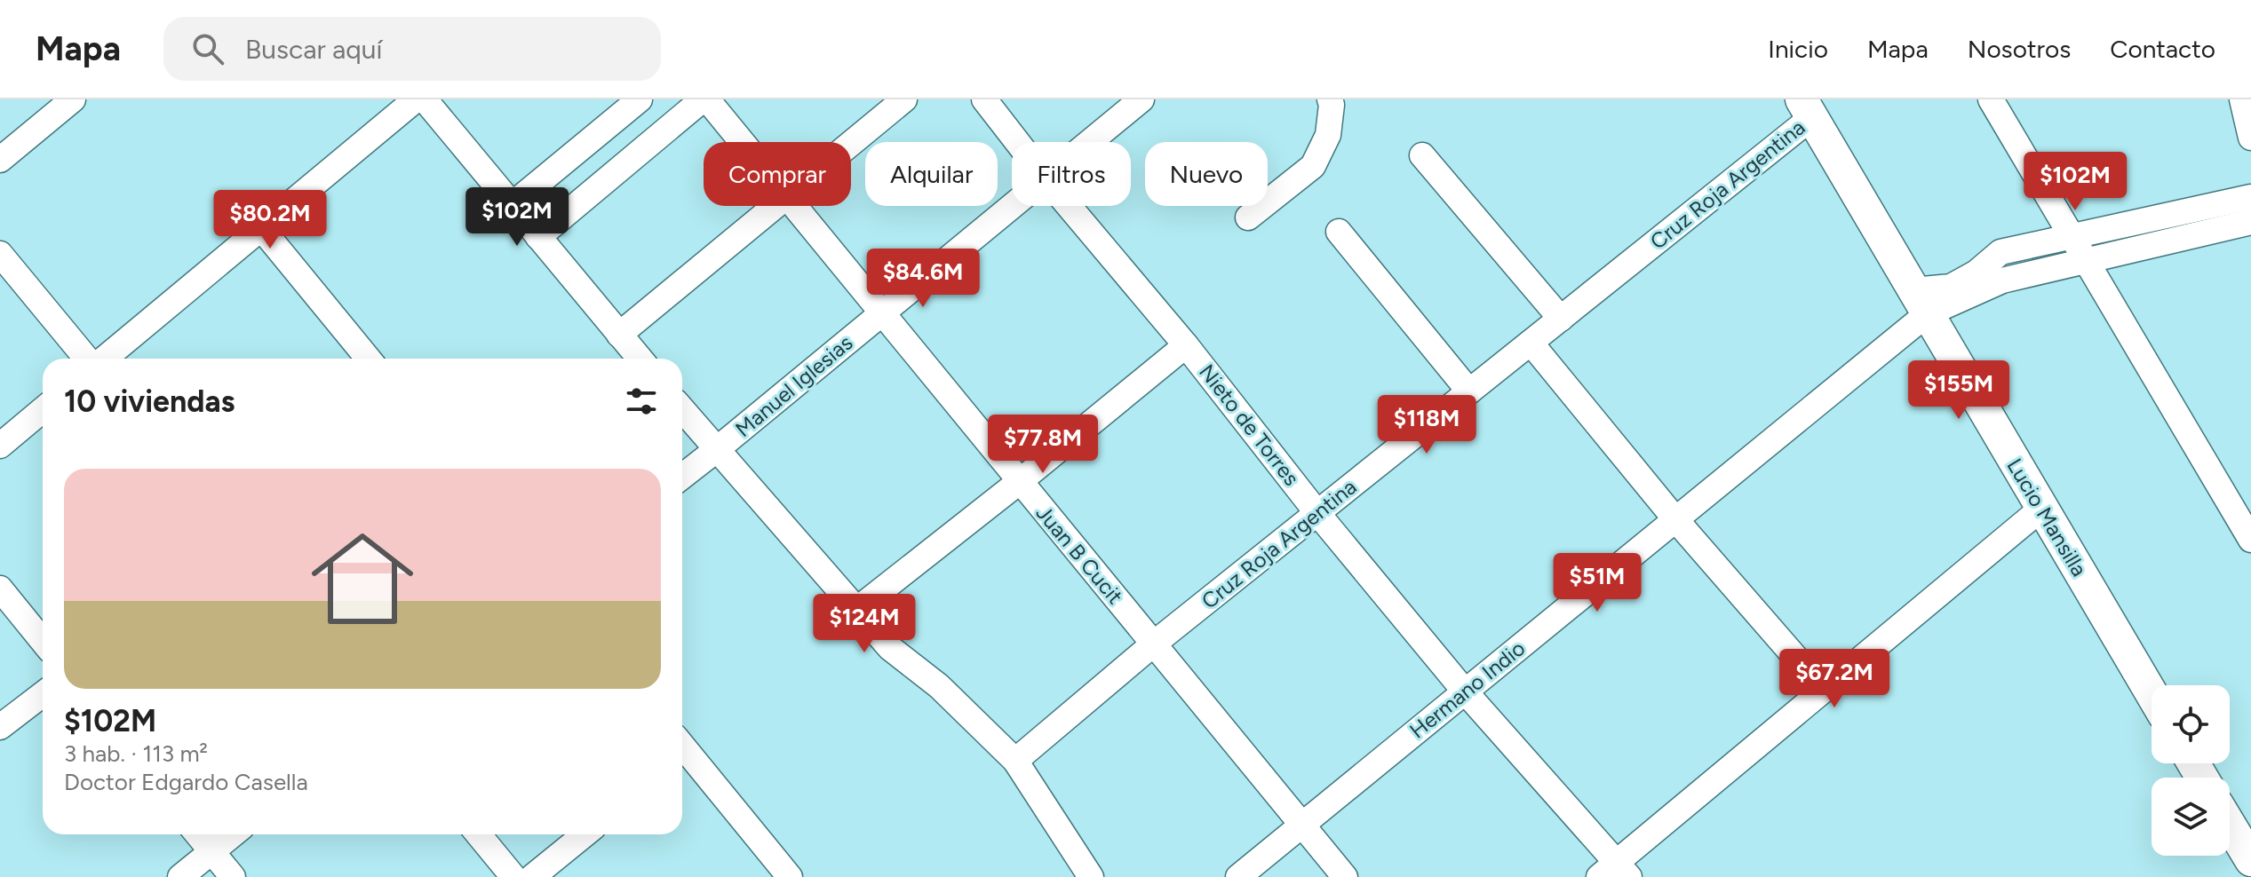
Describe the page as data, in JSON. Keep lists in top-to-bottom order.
{
  "streets": {
    "main road": ["Lucio Mansilla"],
    "street": [
      "Cruz Roja Argentina",
      "Manuel Iglesias",
      "Nieto de Torres",
      "Juan B Cucit",
      "Hermano Indio"
    ]
  },
  "crossings": [
    ["Cruz Roja Argentina", "Nieto de Torres"],
    ["Cruz Roja Argentina", "Lucio Mansilla"],
    ["Cruz Roja Argentina", "Juan B Cucit"],
    ["Manuel Iglesias", "Juan B Cucit"],
    ["Nieto de Torres", "Hermano Indio"],
    ["Lucio Mansilla", "Hermano Indio"],
    ["Juan B Cucit", "Hermano Indio"]
  ],
  "page": {
    "header": "Mapa",
    "search": "Buscar aquí",
    "nav": [
      "Inicio",
      "Mapa",
      "Nosotros",
      "Contacto"
    ],
    "chip": [
      "Comprar",
      "Alquilar",
      "Filtros",
      "Nuevo"
    ],
    "price": [
      "$102M",
      "$102M",
      "$80.2M",
      "$84.6M",
      "$155M",
      "$118M",
      "$77.8M",
      "$51M",
      "$124M",
      "$67.2M"
    ],
    "heading": "10 viviendas",
    "list": [
      {
        "name": "$102M",
        "note": "3 hab. · 113 m² · Doctor Edgardo Casella"
      }
    ]
  }
}
